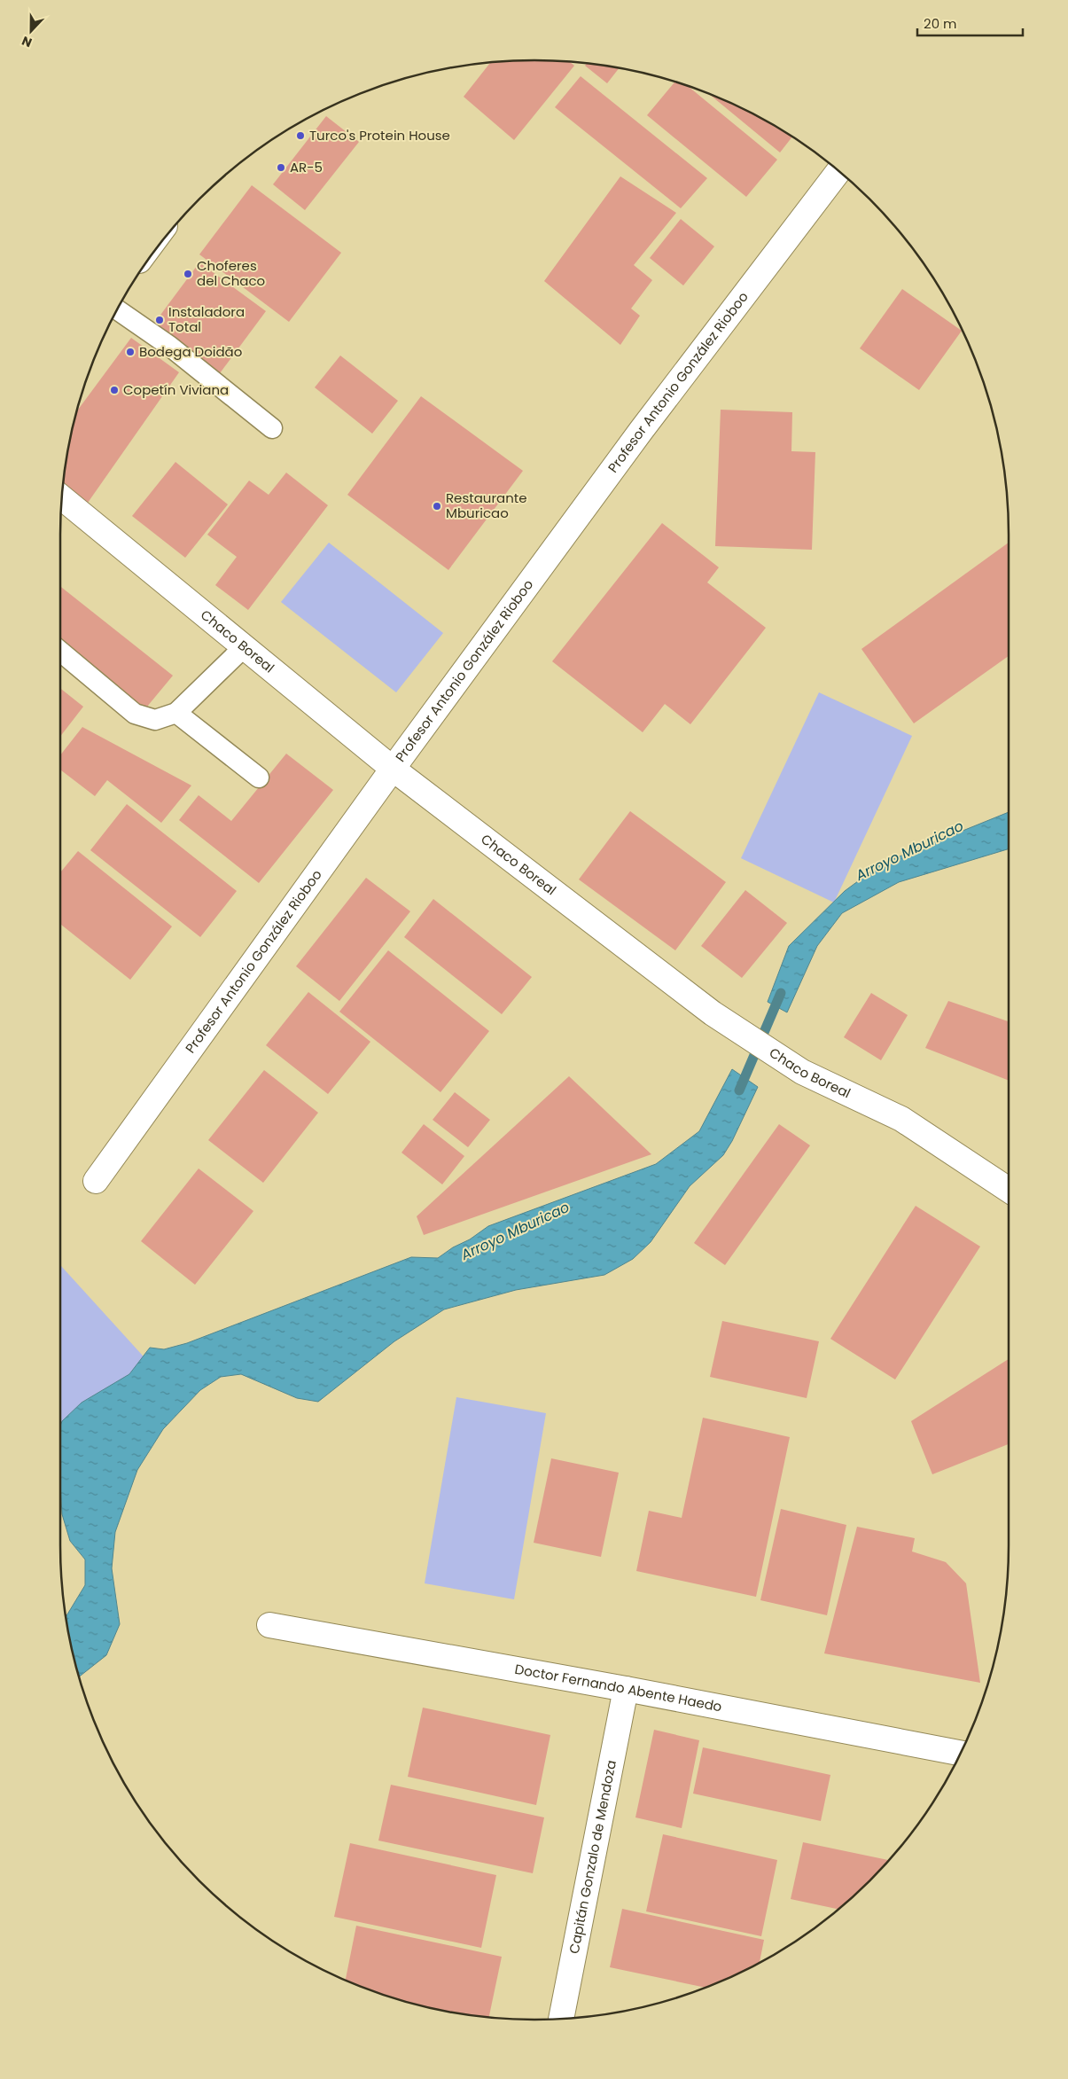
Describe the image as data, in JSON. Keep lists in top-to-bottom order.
{
  "streets": {
    "street": [
      "Profesor Antonio González Rioboo",
      "Chaco Boreal",
      "Doctor Fernando Abente Haedo",
      "Capitán Gonzalo de Mendoza"
    ]
  },
  "crossings": [
    ["Profesor Antonio González Rioboo", "Chaco Boreal"],
    ["Doctor Fernando Abente Haedo", "Capitán Gonzalo de Mendoza"]
  ],
  "water": ["Arroyo Mburicao"],
  "places": [
    "Turco's Protein House",
    "AR-5",
    "Choferes del Chaco",
    "Instaladora Total",
    "Bodega Doidão",
    "Copetín Viviana",
    "Restaurante Mburicao"
  ],
  "scale_bar": "20 m",
  "north": "bottom"
}
